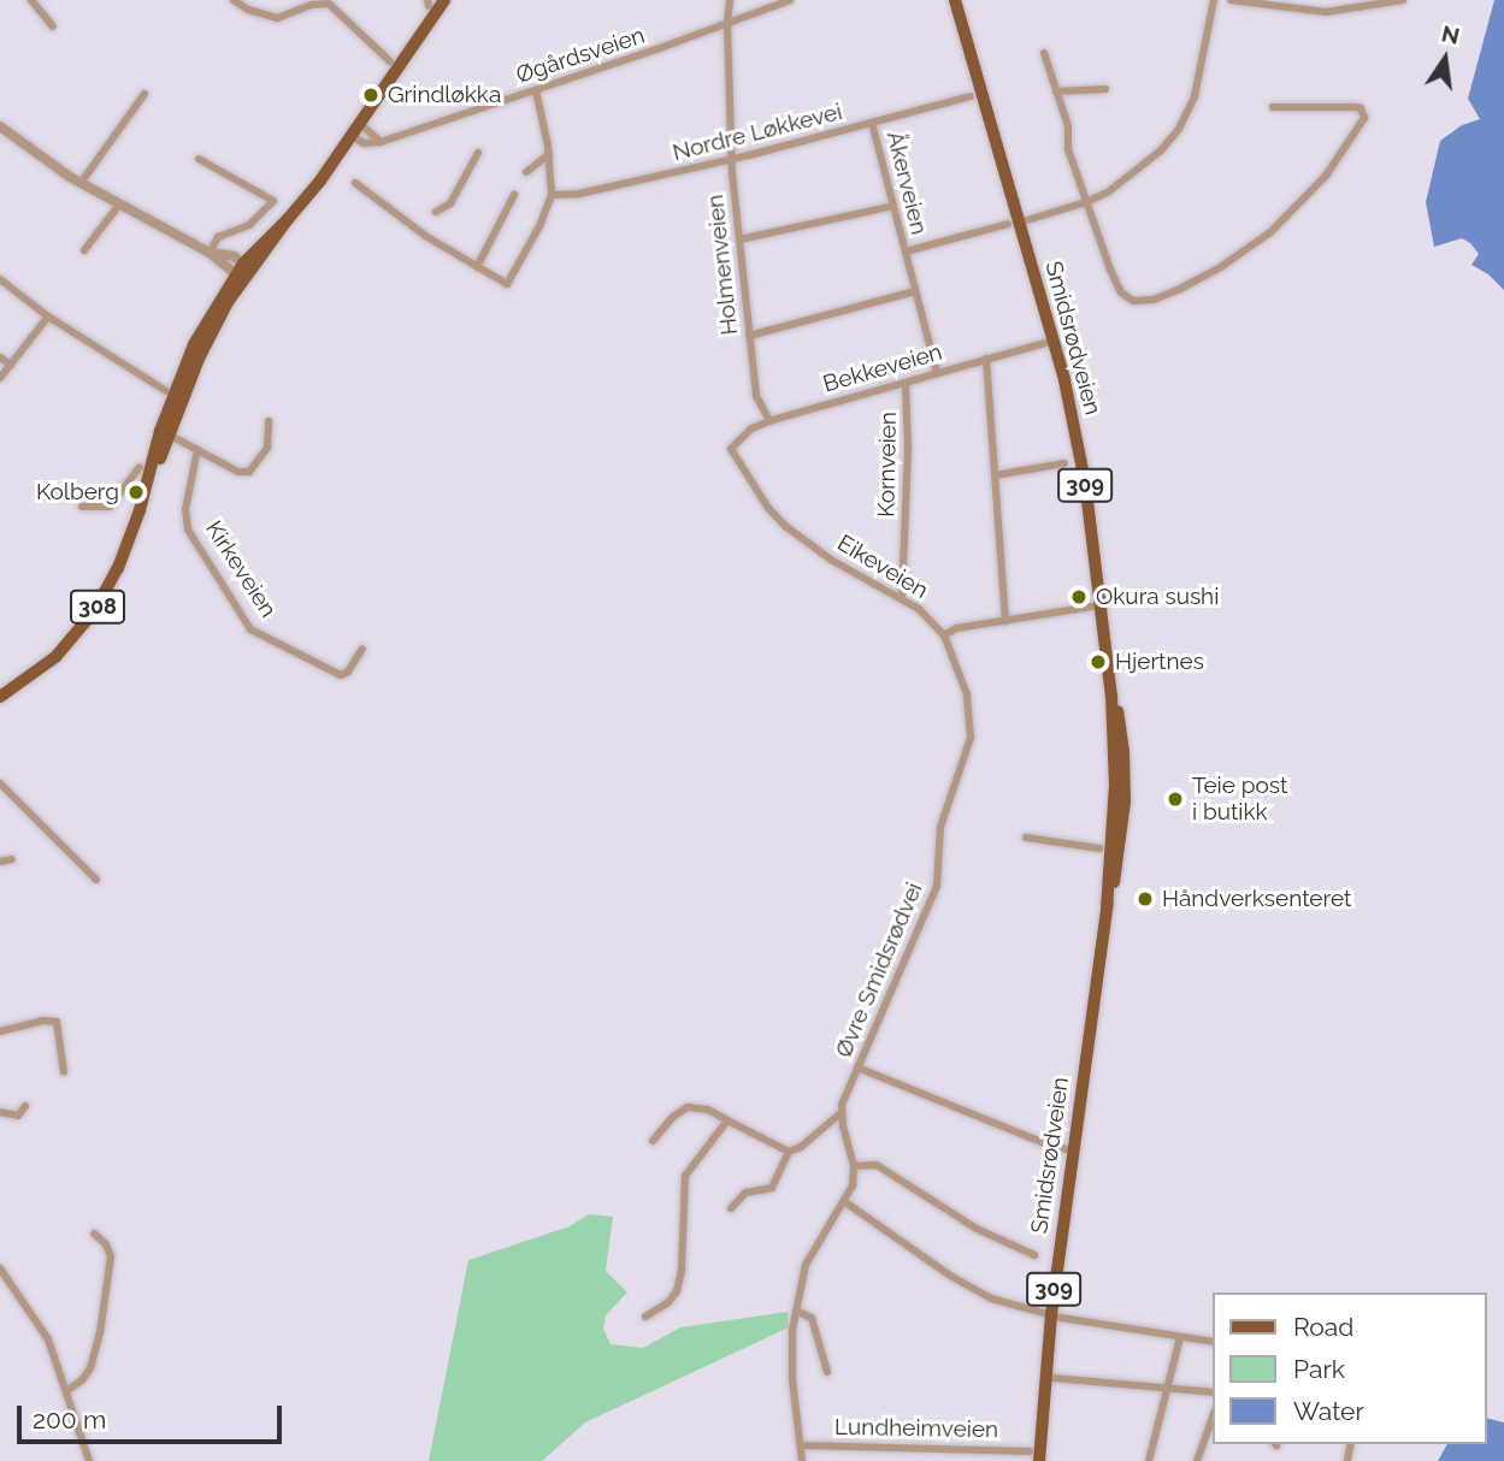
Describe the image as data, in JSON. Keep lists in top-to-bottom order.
{
  "streets": {
    "main road": ["Smidsrødveien", "309", "308"],
    "street": [
      "Øgårdsveien",
      "Nordre Løkkevei",
      "Åkerveien",
      "Holmenveien",
      "Bekkeveien",
      "Kornveien",
      "Eikeveien",
      "Kirkeveien",
      "Øvre Smidsrødvei",
      "Lundheimveien"
    ]
  },
  "crossings": [
    ["Øgårdsveien", "Holmenveien"],
    ["Nordre Løkkevei", "Åkerveien"],
    ["Nordre Løkkevei", "Holmenveien"],
    ["Åkerveien", "Smidsrødveien"],
    ["Åkerveien", "Bekkeveien"],
    ["Holmenveien", "Bekkeveien"],
    ["Smidsrødveien", "Bekkeveien"],
    ["Bekkeveien", "Kornveien"],
    ["Bekkeveien", "Eikeveien"],
    ["Kornveien", "Eikeveien"],
    ["Eikeveien", "Øvre Smidsrødvei"]
  ],
  "places": [
    "Grindløkka",
    "Kolberg",
    "Okura sushi",
    "Hjertnes",
    "Teie post i butikk",
    "Håndverksenteret"
  ],
  "legend": ["Road", "Park", "Water"],
  "scale_bar": "200 m",
  "north": "top"
}
